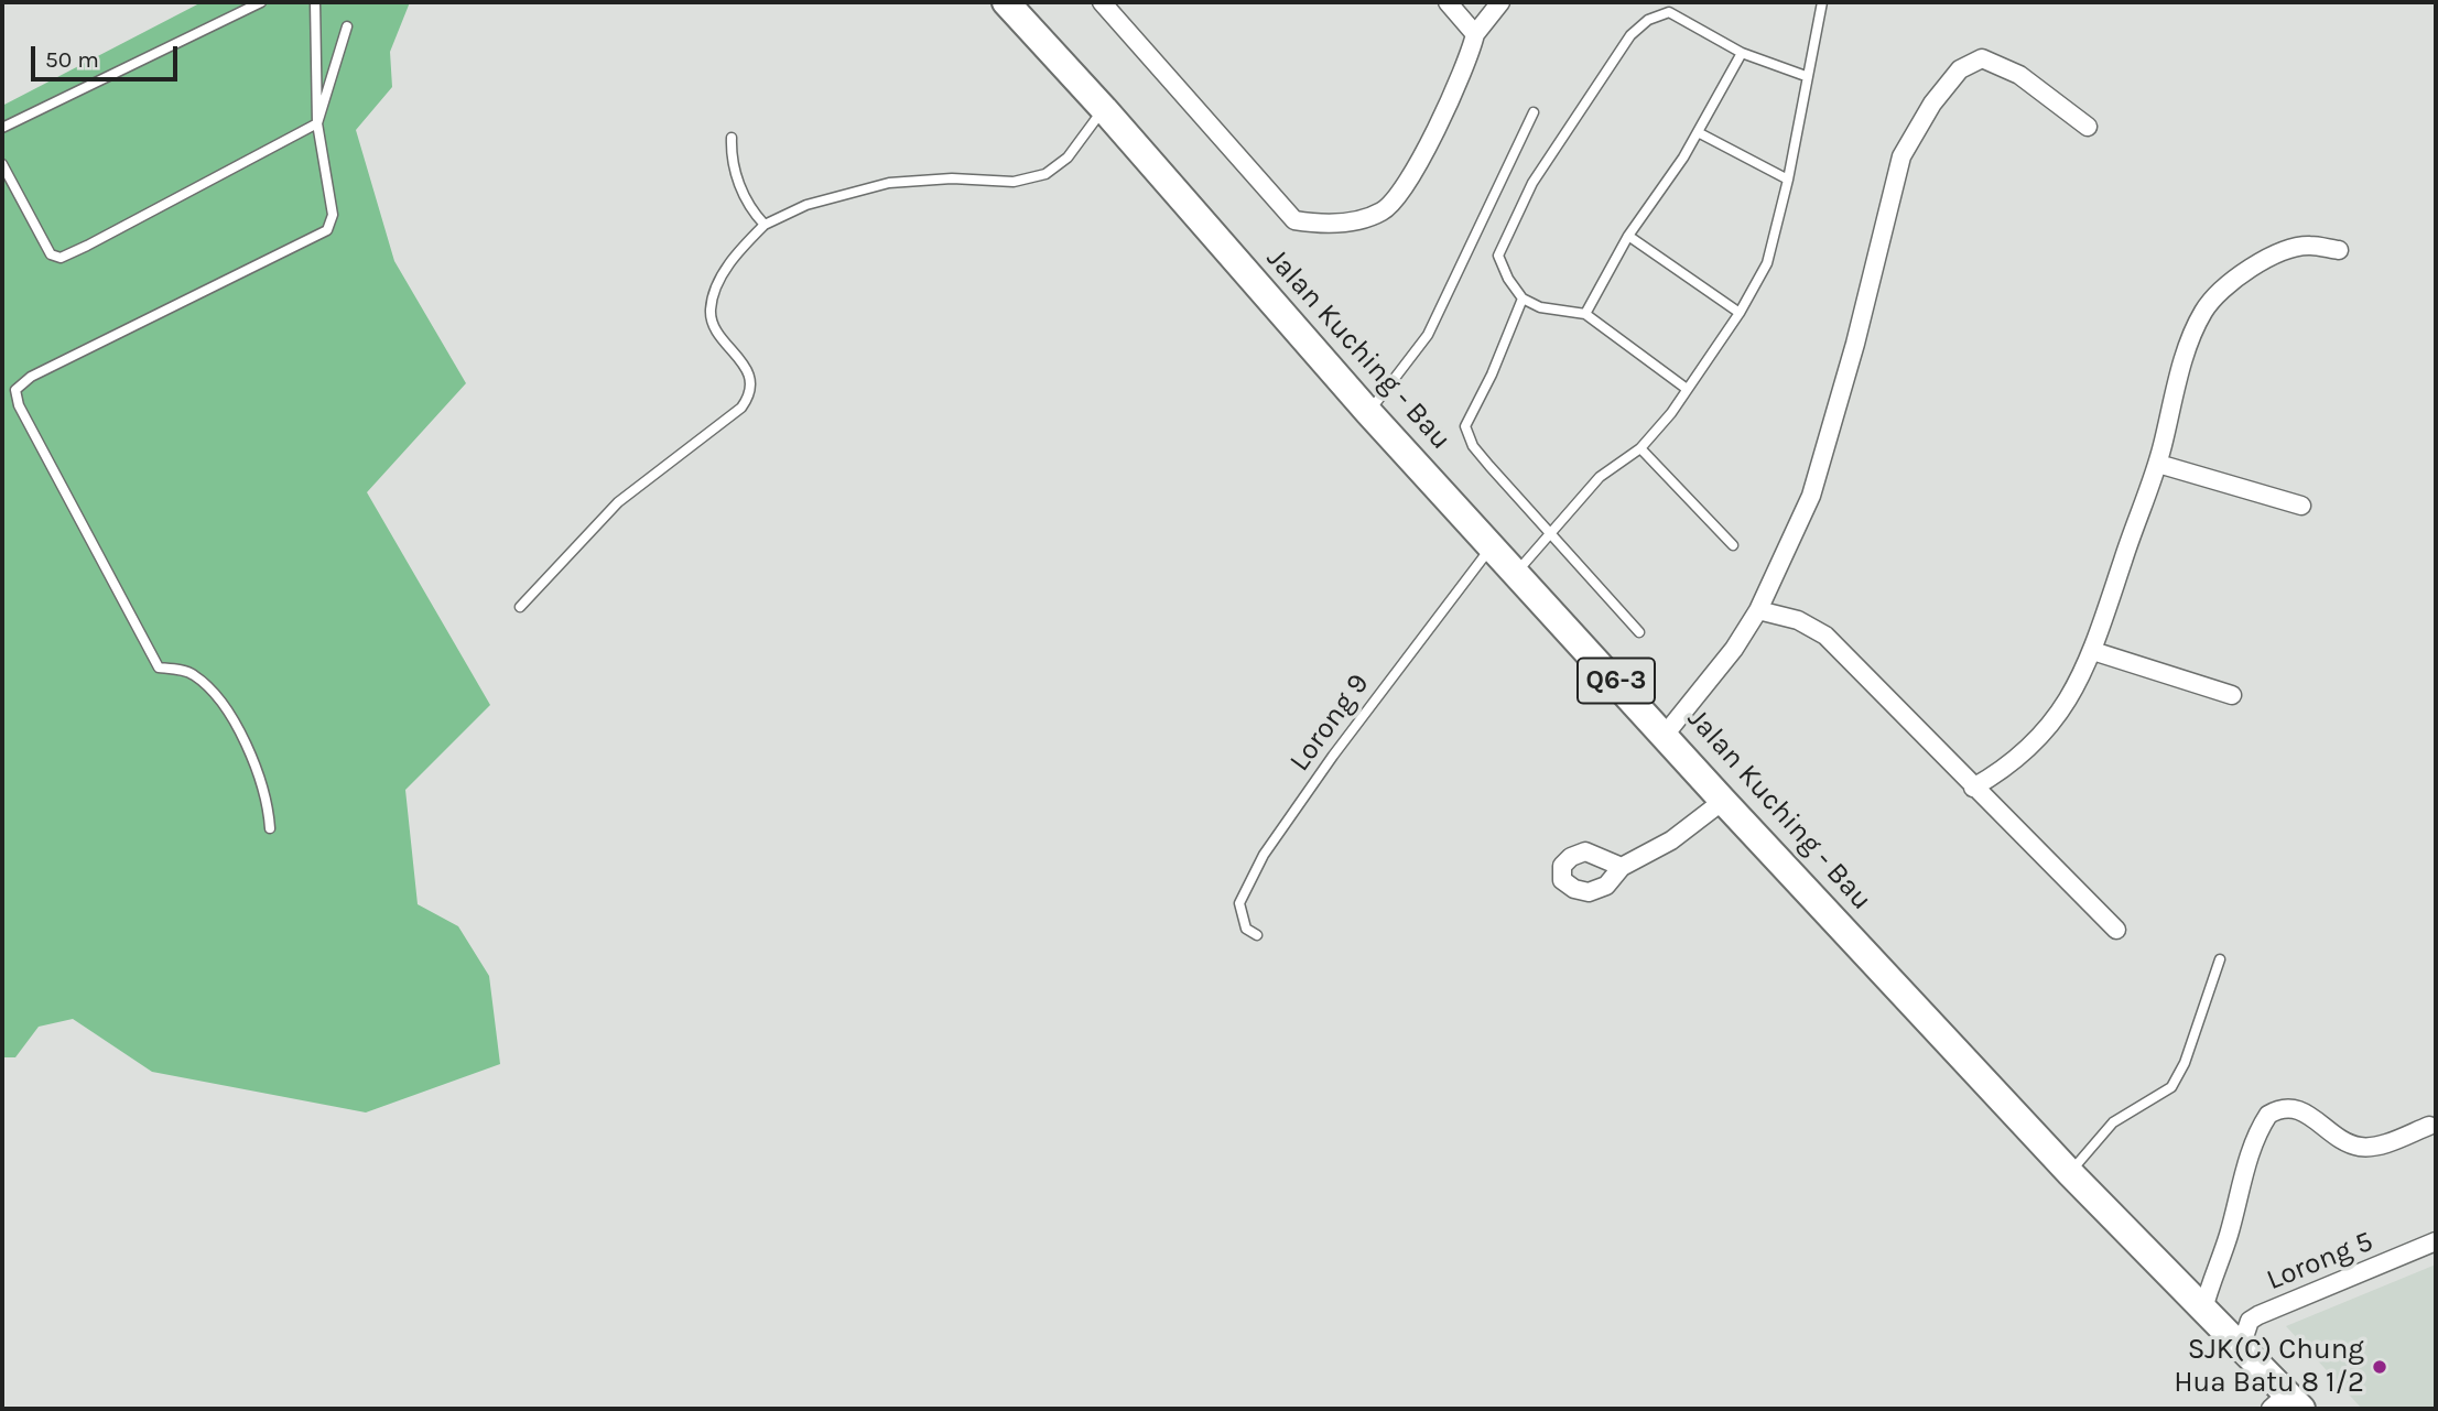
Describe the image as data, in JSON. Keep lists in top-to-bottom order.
{
  "streets": {
    "main road": ["Jalan Kuching - Bau", "Q6-3"],
    "street": ["Lorong 5"],
    "lane": ["Lorong 9"]
  },
  "crossings": [
    ["Jalan Kuching - Bau", "Lorong 9"],
    ["Jalan Kuching - Bau", "Lorong 5"]
  ],
  "places": ["SJK(C) Chung Hua Batu 8 1/2"],
  "scale_bar": "50 m"
}
